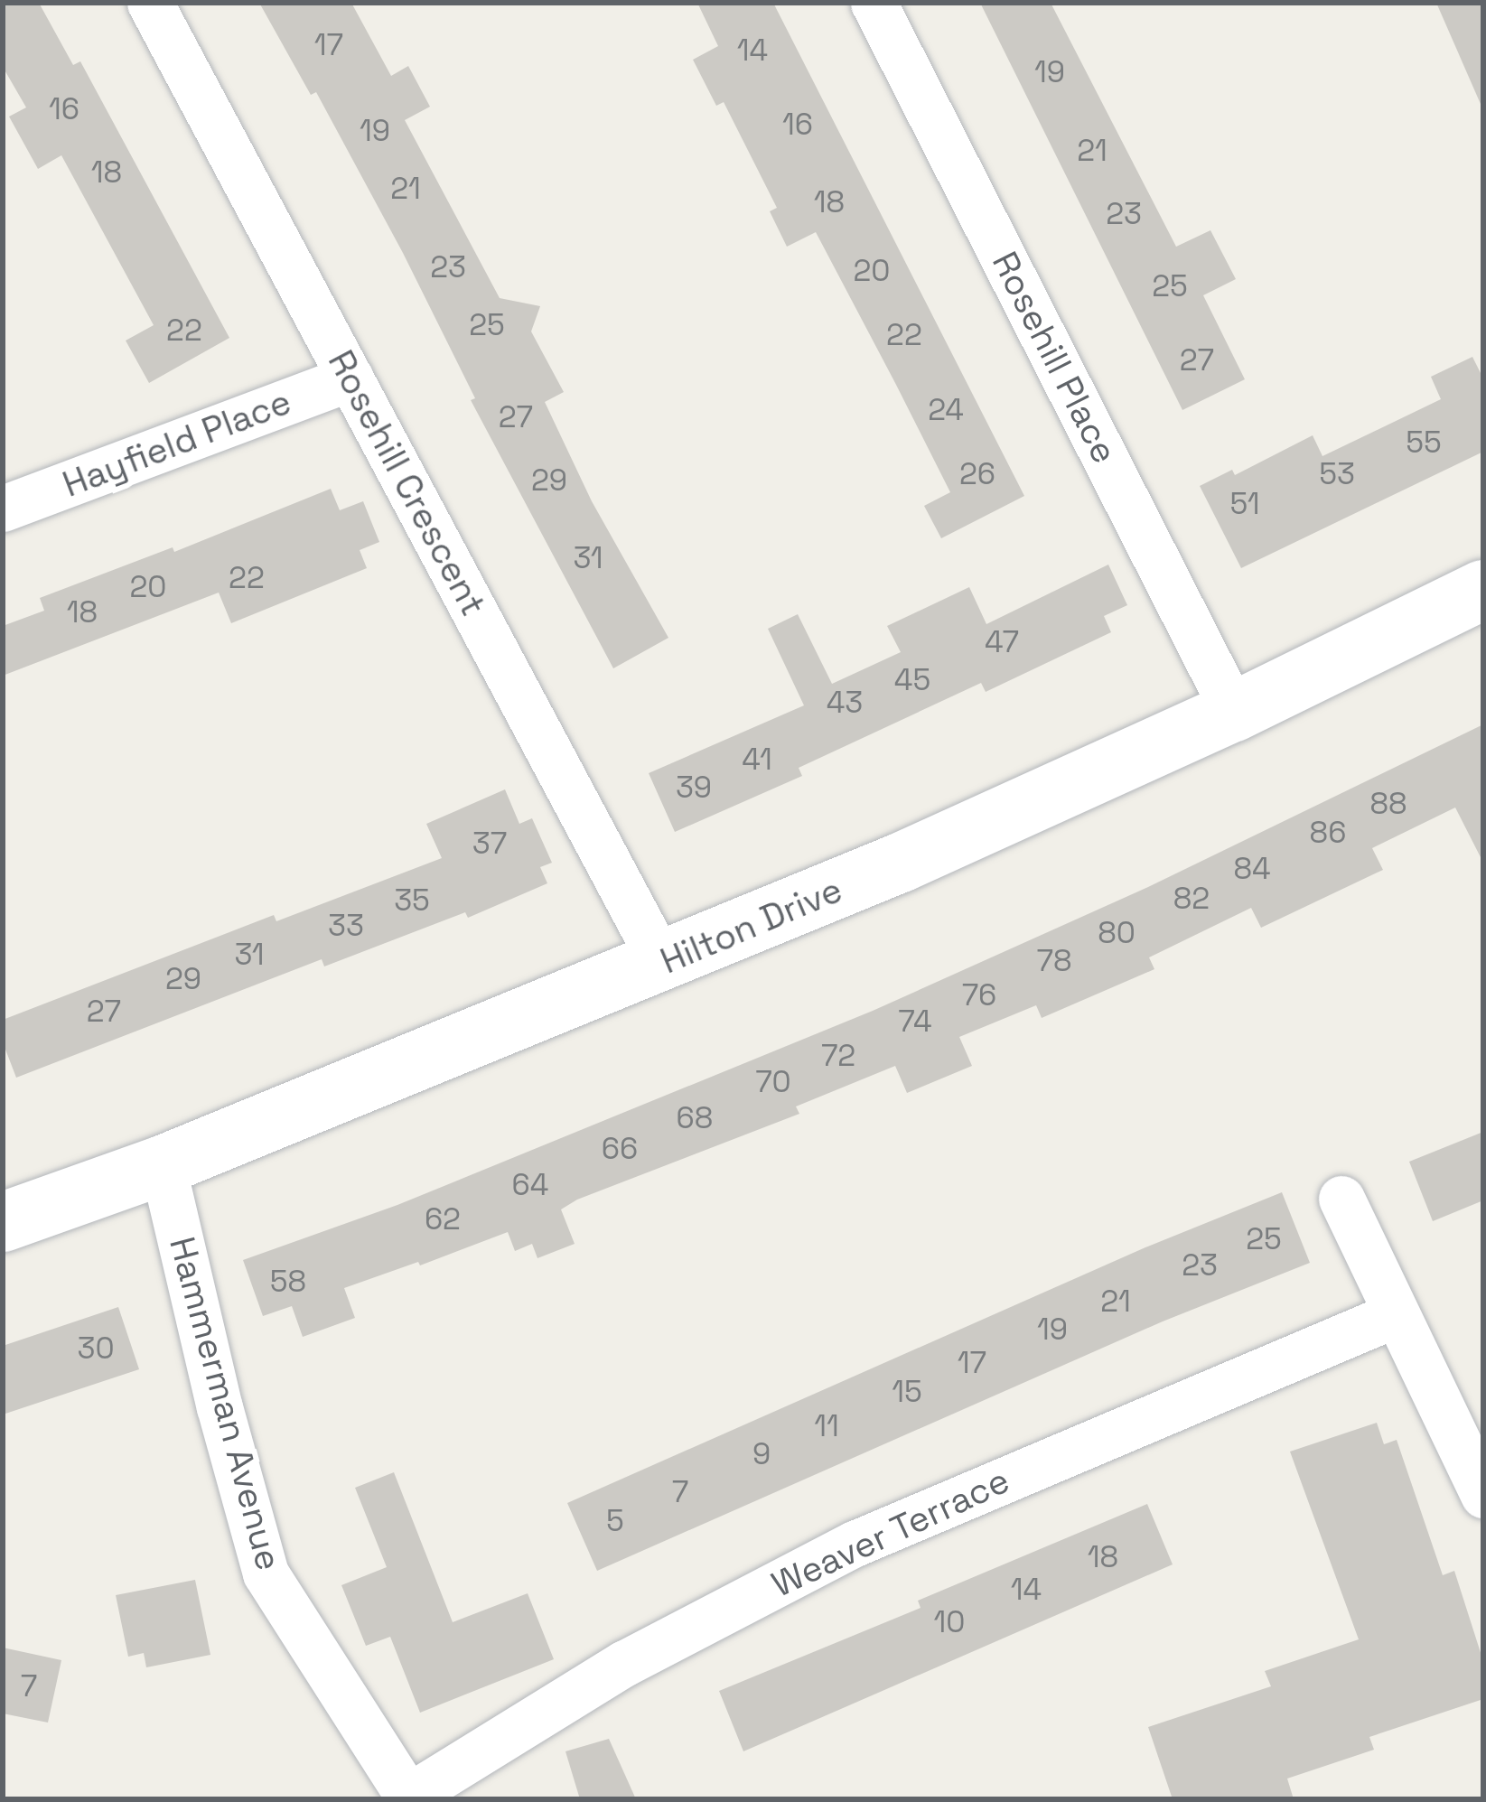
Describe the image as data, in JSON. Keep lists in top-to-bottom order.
{
  "streets": {
    "street": [
      "Rosehill Place",
      "Hayfield Place",
      "Rosehill Crescent",
      "Hilton Drive",
      "Hammerman Avenue",
      "Weaver Terrace"
    ]
  },
  "crossings": [
    ["Rosehill Place", "Hilton Drive"],
    ["Hayfield Place", "Rosehill Crescent"],
    ["Rosehill Crescent", "Hilton Drive"],
    ["Hilton Drive", "Hammerman Avenue"],
    ["Hammerman Avenue", "Weaver Terrace"]
  ],
  "house_numbers": [
    "17",
    "14",
    "19",
    "16",
    "16",
    "19",
    "21",
    "18",
    "21",
    "18",
    "23",
    "23",
    "20",
    "25",
    "25",
    "22",
    "22",
    "27",
    "24",
    "27",
    "55",
    "26",
    "53",
    "29",
    "51",
    "31",
    "22",
    "20",
    "18",
    "47",
    "45",
    "43",
    "41",
    "39",
    "88",
    "86",
    "37",
    "84",
    "82",
    "35",
    "33",
    "80",
    "31",
    "78",
    "29",
    "76",
    "27",
    "74",
    "72",
    "70",
    "68",
    "66",
    "64",
    "62",
    "25",
    "23",
    "58",
    "21",
    "19",
    "30",
    "17",
    "15",
    "11",
    "9",
    "7",
    "5",
    "18",
    "14",
    "10",
    "7"
  ]
}
